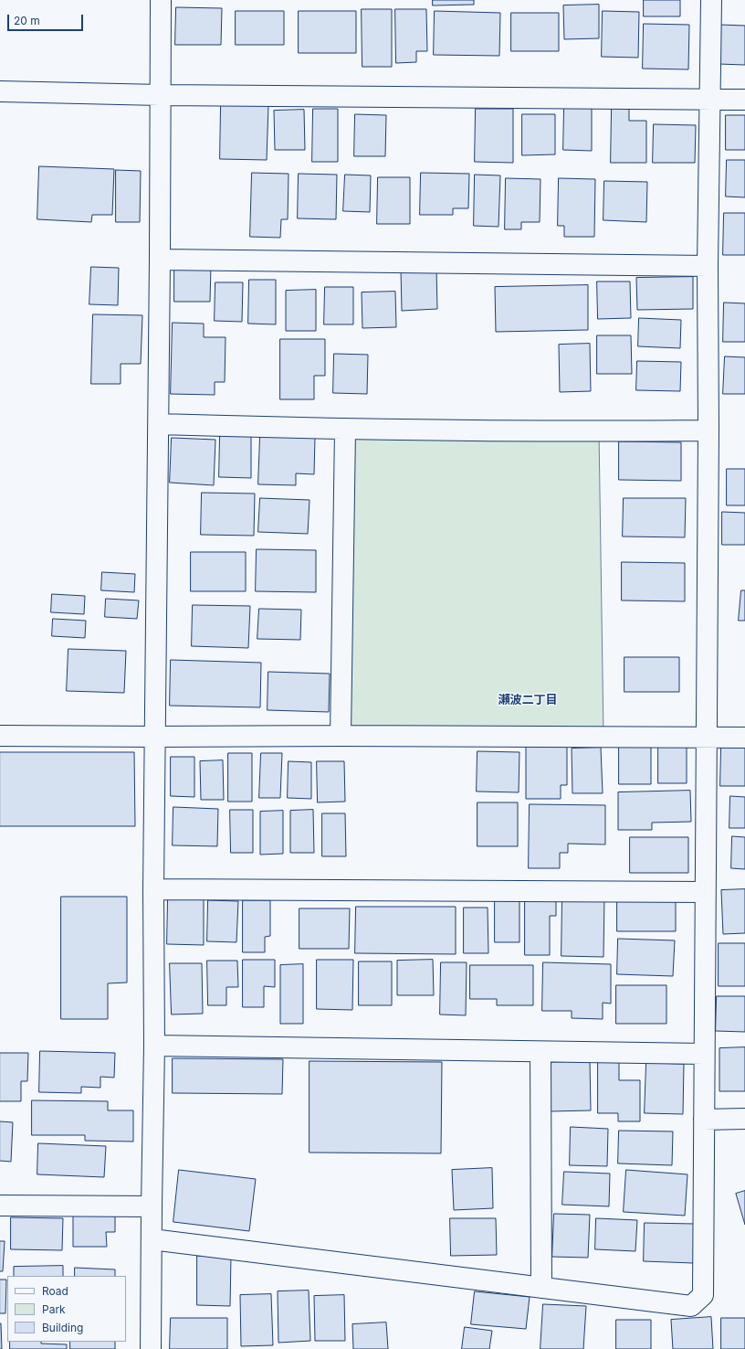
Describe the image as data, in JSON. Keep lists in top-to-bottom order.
{
  "districts": ["瀬波二丁目"],
  "legend": ["Road", "Park", "Building"],
  "scale_bar": "20 m"
}
